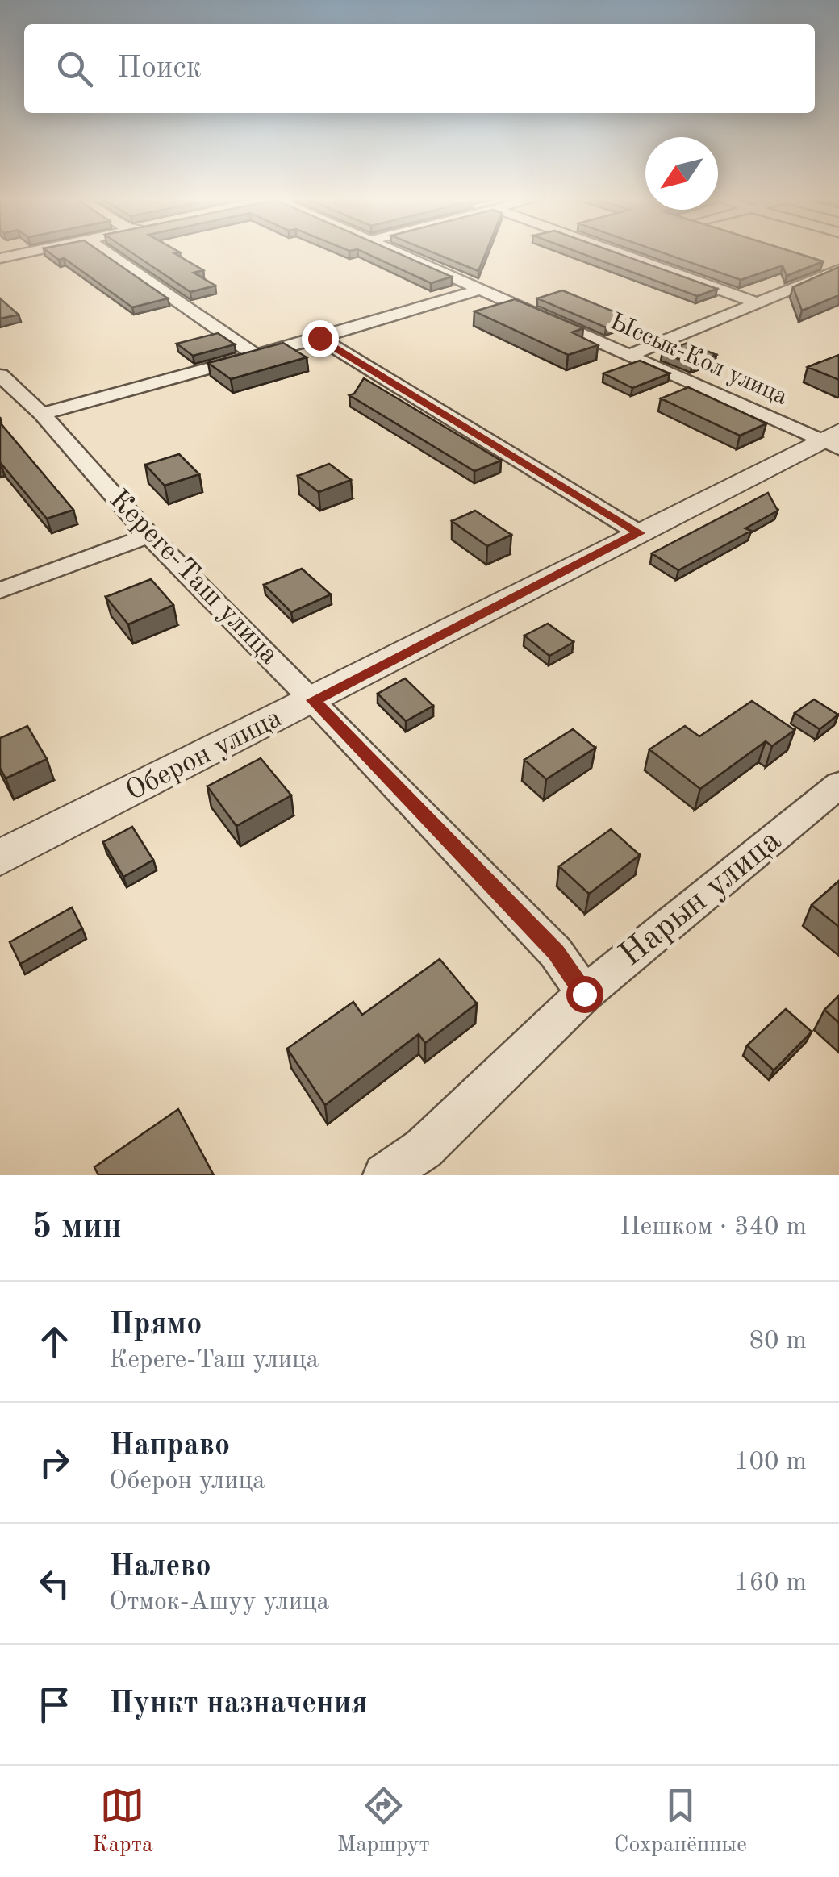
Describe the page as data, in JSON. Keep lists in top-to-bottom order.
{
  "streets": {
    "street": [
      "Ыссык-Кол улица",
      "Кереге-Таш улица",
      "Оберон улица",
      "Нарын улица"
    ]
  },
  "crossings": [
    ["Ыссык-Кол улица", "Оберон улица"],
    ["Кереге-Таш улица", "Оберон улица"],
    ["Кереге-Таш улица", "Нарын улица"]
  ],
  "north": "bottom left",
  "page": {
    "search": "Поиск",
    "heading": ["5 мин", "Пешком · 340 m"],
    "list": [
      ["Прямо", "Кереге-Таш улица", "80 m"],
      ["Направо", "Оберон улица", "100 m"],
      ["Налево", "Отмок-Ашуу улица", "160 m"],
      "Пункт назначения"
    ],
    "nav": ["Карта", "Маршрут", "Сохранённые"]
  }
}
